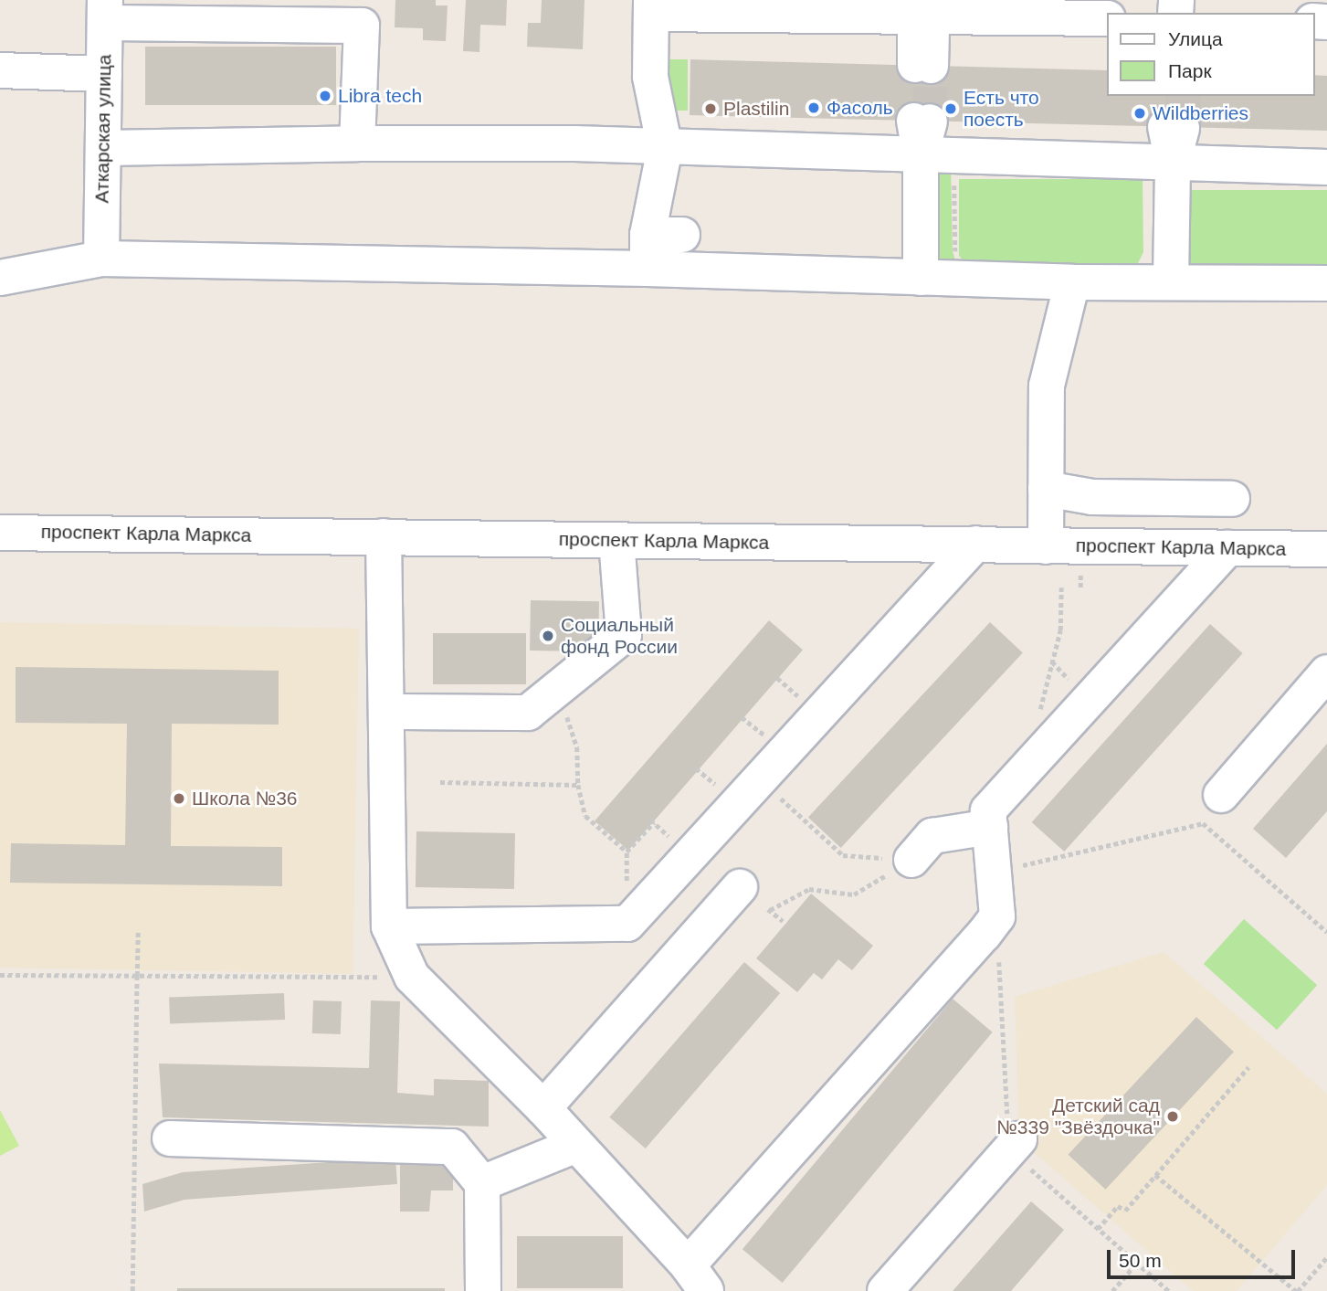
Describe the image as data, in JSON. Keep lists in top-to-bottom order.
{
  "streets": {
    "street": ["Аткарская улица", "проспект Карла Маркса"]
  },
  "places": [
    "Libra tech",
    "Фасоль",
    "Plastilin",
    "Есть что поесть",
    "Wildberries",
    "Социальный фонд России",
    "Школа №36",
    "Детский сад №339 \"Звёздочка\""
  ],
  "legend": ["Улица", "Парк"],
  "scale_bar": "50 m"
}
